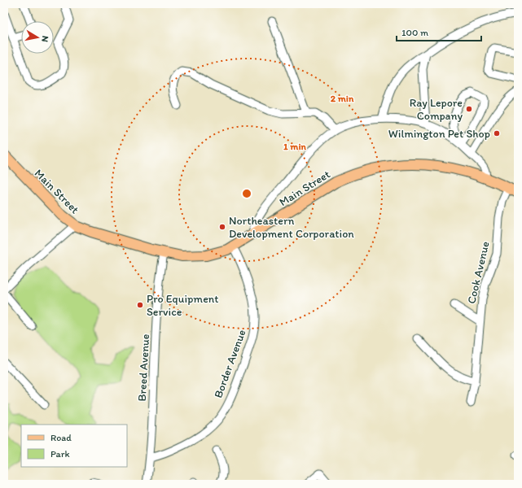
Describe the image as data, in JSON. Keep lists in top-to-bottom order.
{
  "streets": {
    "main road": ["Main Street"],
    "street": ["Cook Avenue", "Border Avenue", "Breed Avenue"]
  },
  "crossings": [
    ["Main Street", "Cook Avenue"],
    ["Main Street", "Border Avenue"],
    ["Main Street", "Breed Avenue"],
    ["Border Avenue", "Breed Avenue"]
  ],
  "places": [
    "Ray Lepore Company",
    "Wilmington Pet Shop",
    "Northeastern Development Corporation",
    "Pro Equipment Service"
  ],
  "legend": ["Road", "Park"],
  "scale_bar": "100 m",
  "north": "right",
  "rings": ["2 min", "1 min"]
}
